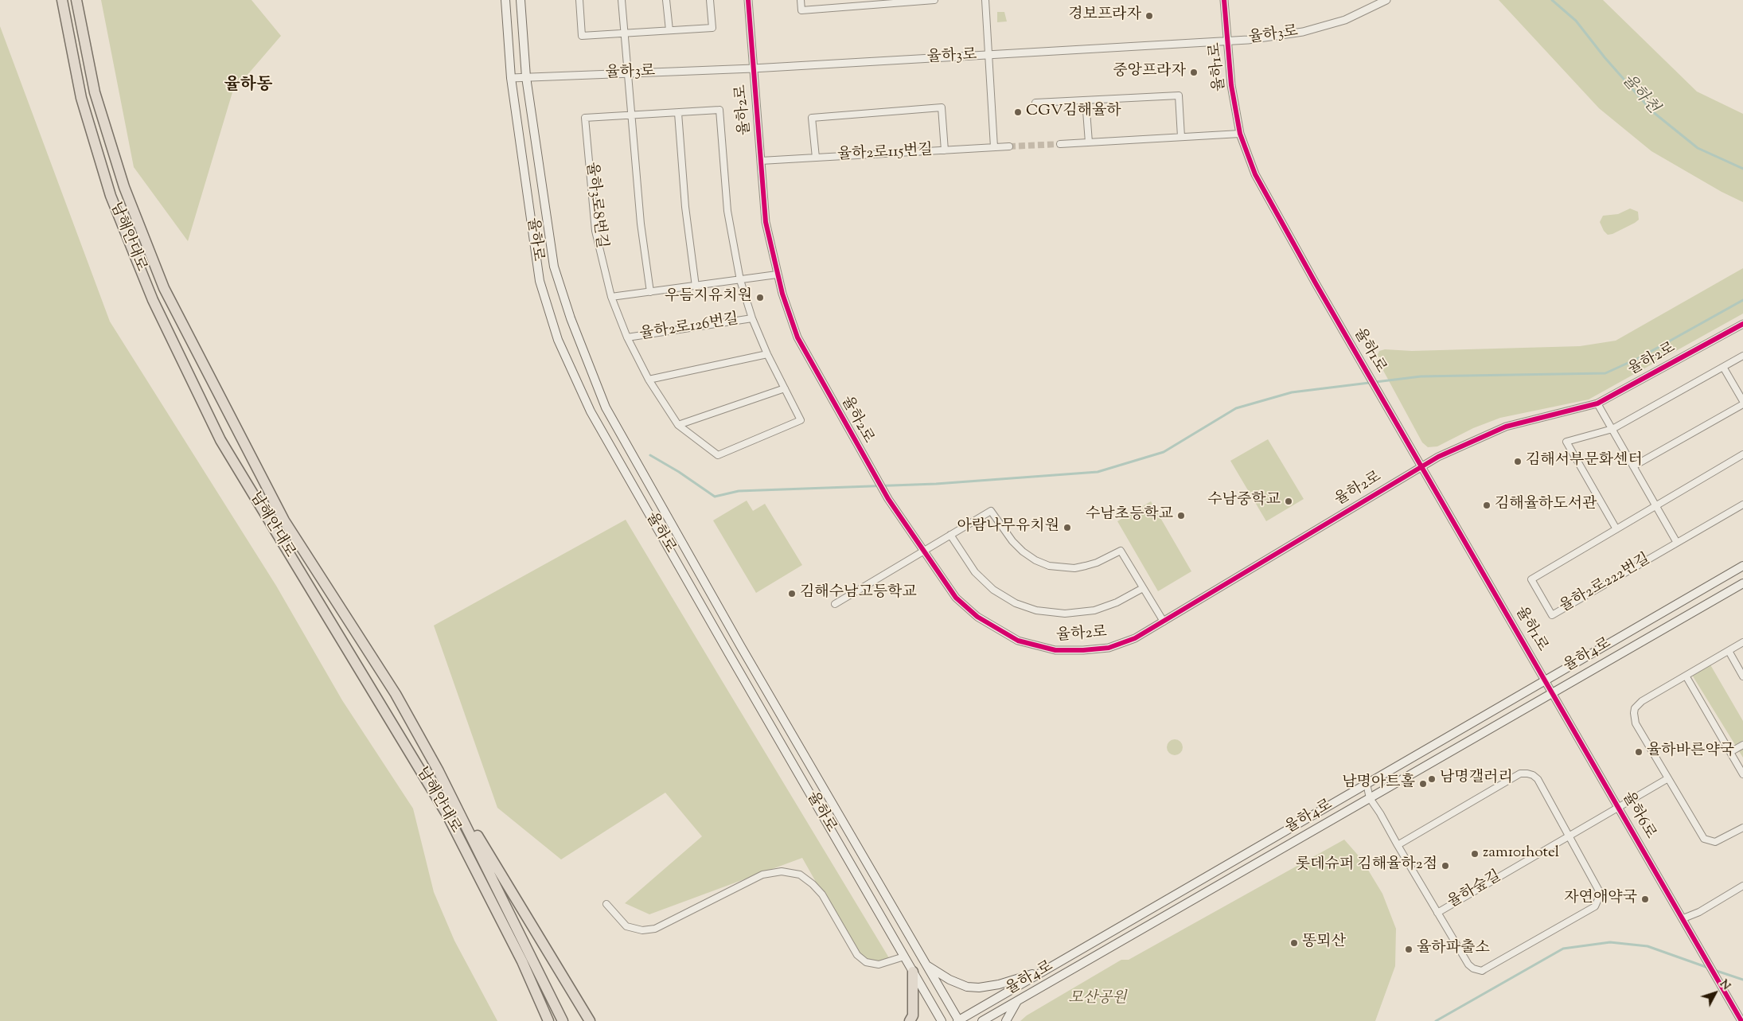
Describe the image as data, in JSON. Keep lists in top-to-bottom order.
{
  "streets": {
    "highway": ["남해안대로"],
    "main road": ["율하로", "율하4로"],
    "street": [
      "율하3로",
      "율하1로",
      "율하2로",
      "율하2로115번길",
      "율하3로8번길",
      "율하2로126번길",
      "율하2로222번길",
      "율하6로",
      "율하숲길"
    ]
  },
  "crossings": [
    ["율하3로", "율하1로"],
    ["율하3로", "율하2로"],
    ["율하3로", "율하로"],
    ["율하1로", "율하2로"],
    ["율하1로", "율하4로"],
    ["율하1로", "율하6로"],
    ["율하2로", "율하2로115번길"],
    ["율하3로8번길", "율하2로126번길"],
    ["율하로", "율하4로"],
    ["율하4로", "율하6로"],
    ["율하4로", "율하숲길"],
    ["율하6로", "율하숲길"]
  ],
  "districts": ["율하동"],
  "water": ["율하천"],
  "parks": ["모산공원"],
  "places": [
    "경보프라자",
    "중앙프라자",
    "CGV김해율하",
    "우듬지유치원",
    "김해서부문화센터",
    "수남중학교",
    "김해율하도서관",
    "수남초등학교",
    "아람나무유치원",
    "김해수남고등학교",
    "율하바른약국",
    "남명갤러리",
    "남명아트홀",
    "zam101hotel",
    "롯데슈퍼 김해율하2점",
    "자연애약국",
    "똥뫼산",
    "율하파출소"
  ],
  "north": "top right"
}
